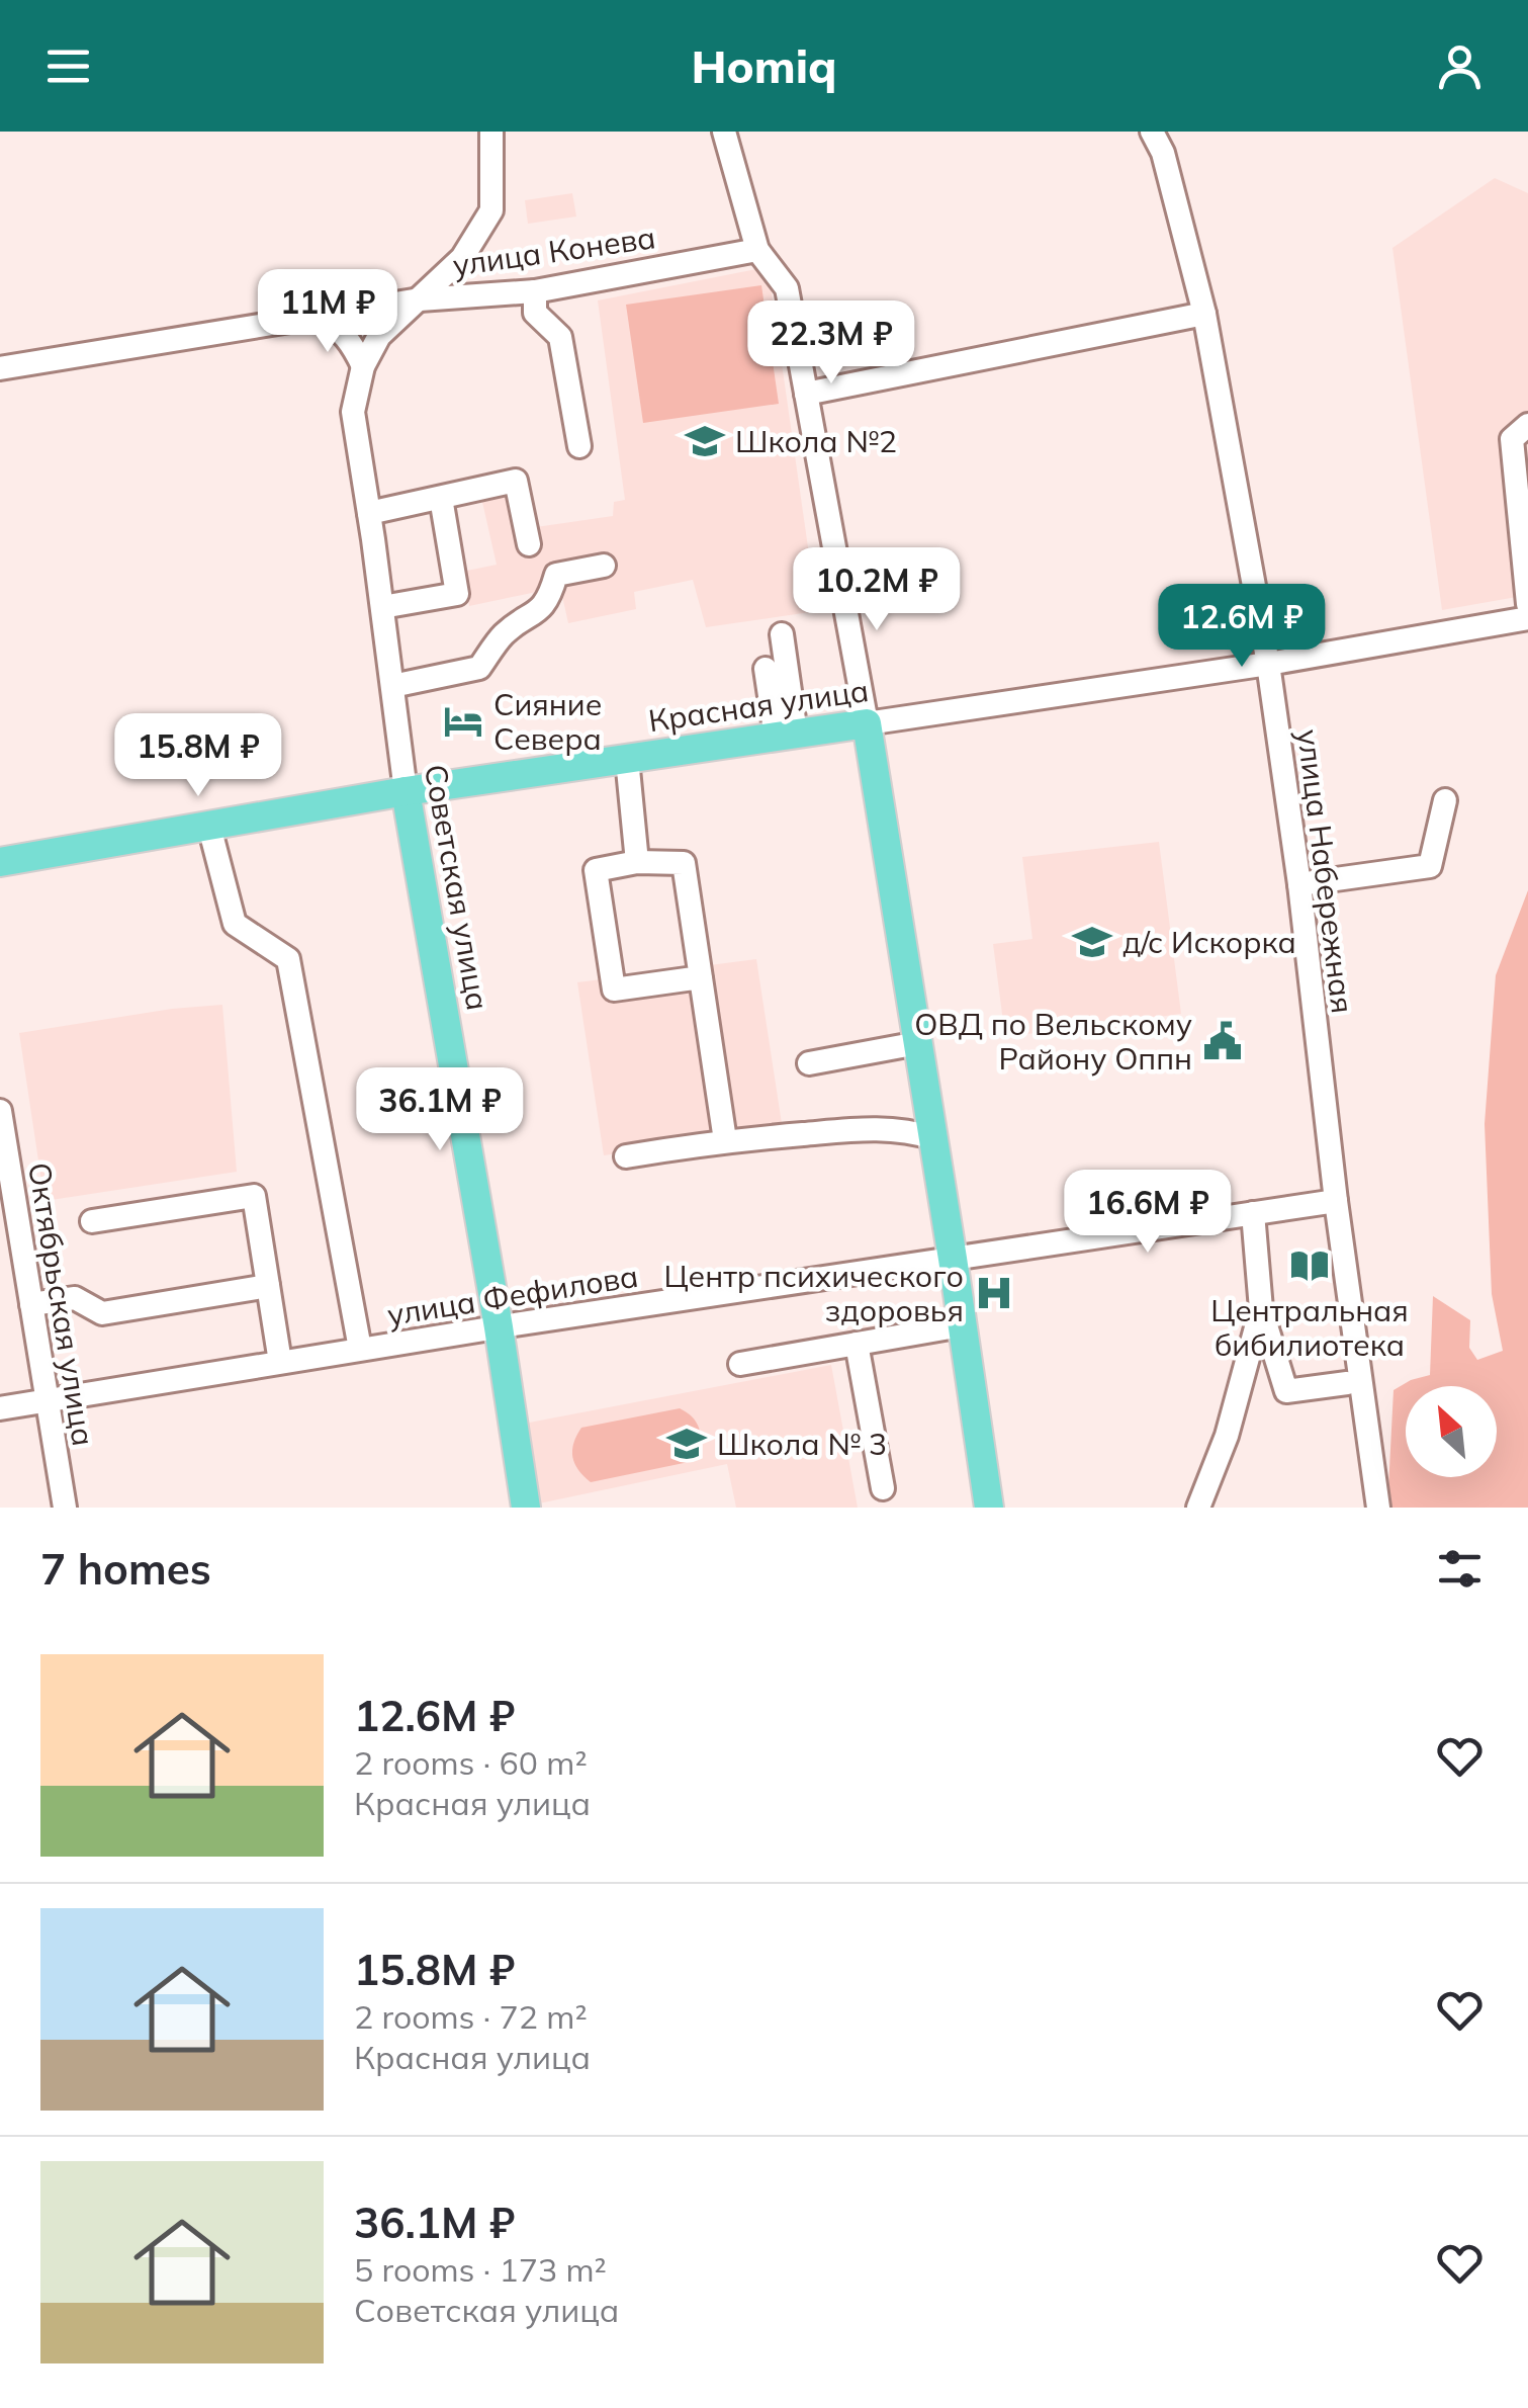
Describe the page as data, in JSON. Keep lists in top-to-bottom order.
{
  "streets": {
    "main road": ["Красная улица", "Советская улица"],
    "street": [
      "улица Конева",
      "улица Набережная",
      "улица Фефилова",
      "Октябрьская улица"
    ]
  },
  "crossings": [
    ["улица Конева", "Советская улица"],
    ["Красная улица", "улица Набережная"],
    ["Красная улица", "Советская улица"],
    ["улица Набережная", "улица Фефилова"],
    ["Советская улица", "улица Фефилова"],
    ["улица Фефилова", "Октябрьская улица"]
  ],
  "places": {
    "school or university": ["Школа №2", "д/с Искорка", "Школа № 3"],
    "hotel": ["Сияние Севера"],
    "public building": ["ОВД по Вельскому Району Оппн"],
    "library": ["Центральная бибилиотека"],
    "hospital": ["Центр психического здоровья"]
  },
  "north": "top left",
  "page": {
    "header": "Homiq",
    "price": [
      "11M ₽",
      "22.3M ₽",
      "10.2M ₽",
      "12.6M ₽",
      "15.8M ₽",
      "36.1M ₽",
      "16.6M ₽"
    ],
    "heading": "7 homes",
    "list": [
      {
        "name": "12.6M ₽",
        "note": "2 rooms · 60 m² · Красная улица"
      },
      {
        "name": "15.8M ₽",
        "note": "2 rooms · 72 m² · Красная улица"
      },
      {
        "name": "36.1M ₽",
        "note": "5 rooms · 173 m² · Советская улица"
      }
    ]
  }
}
